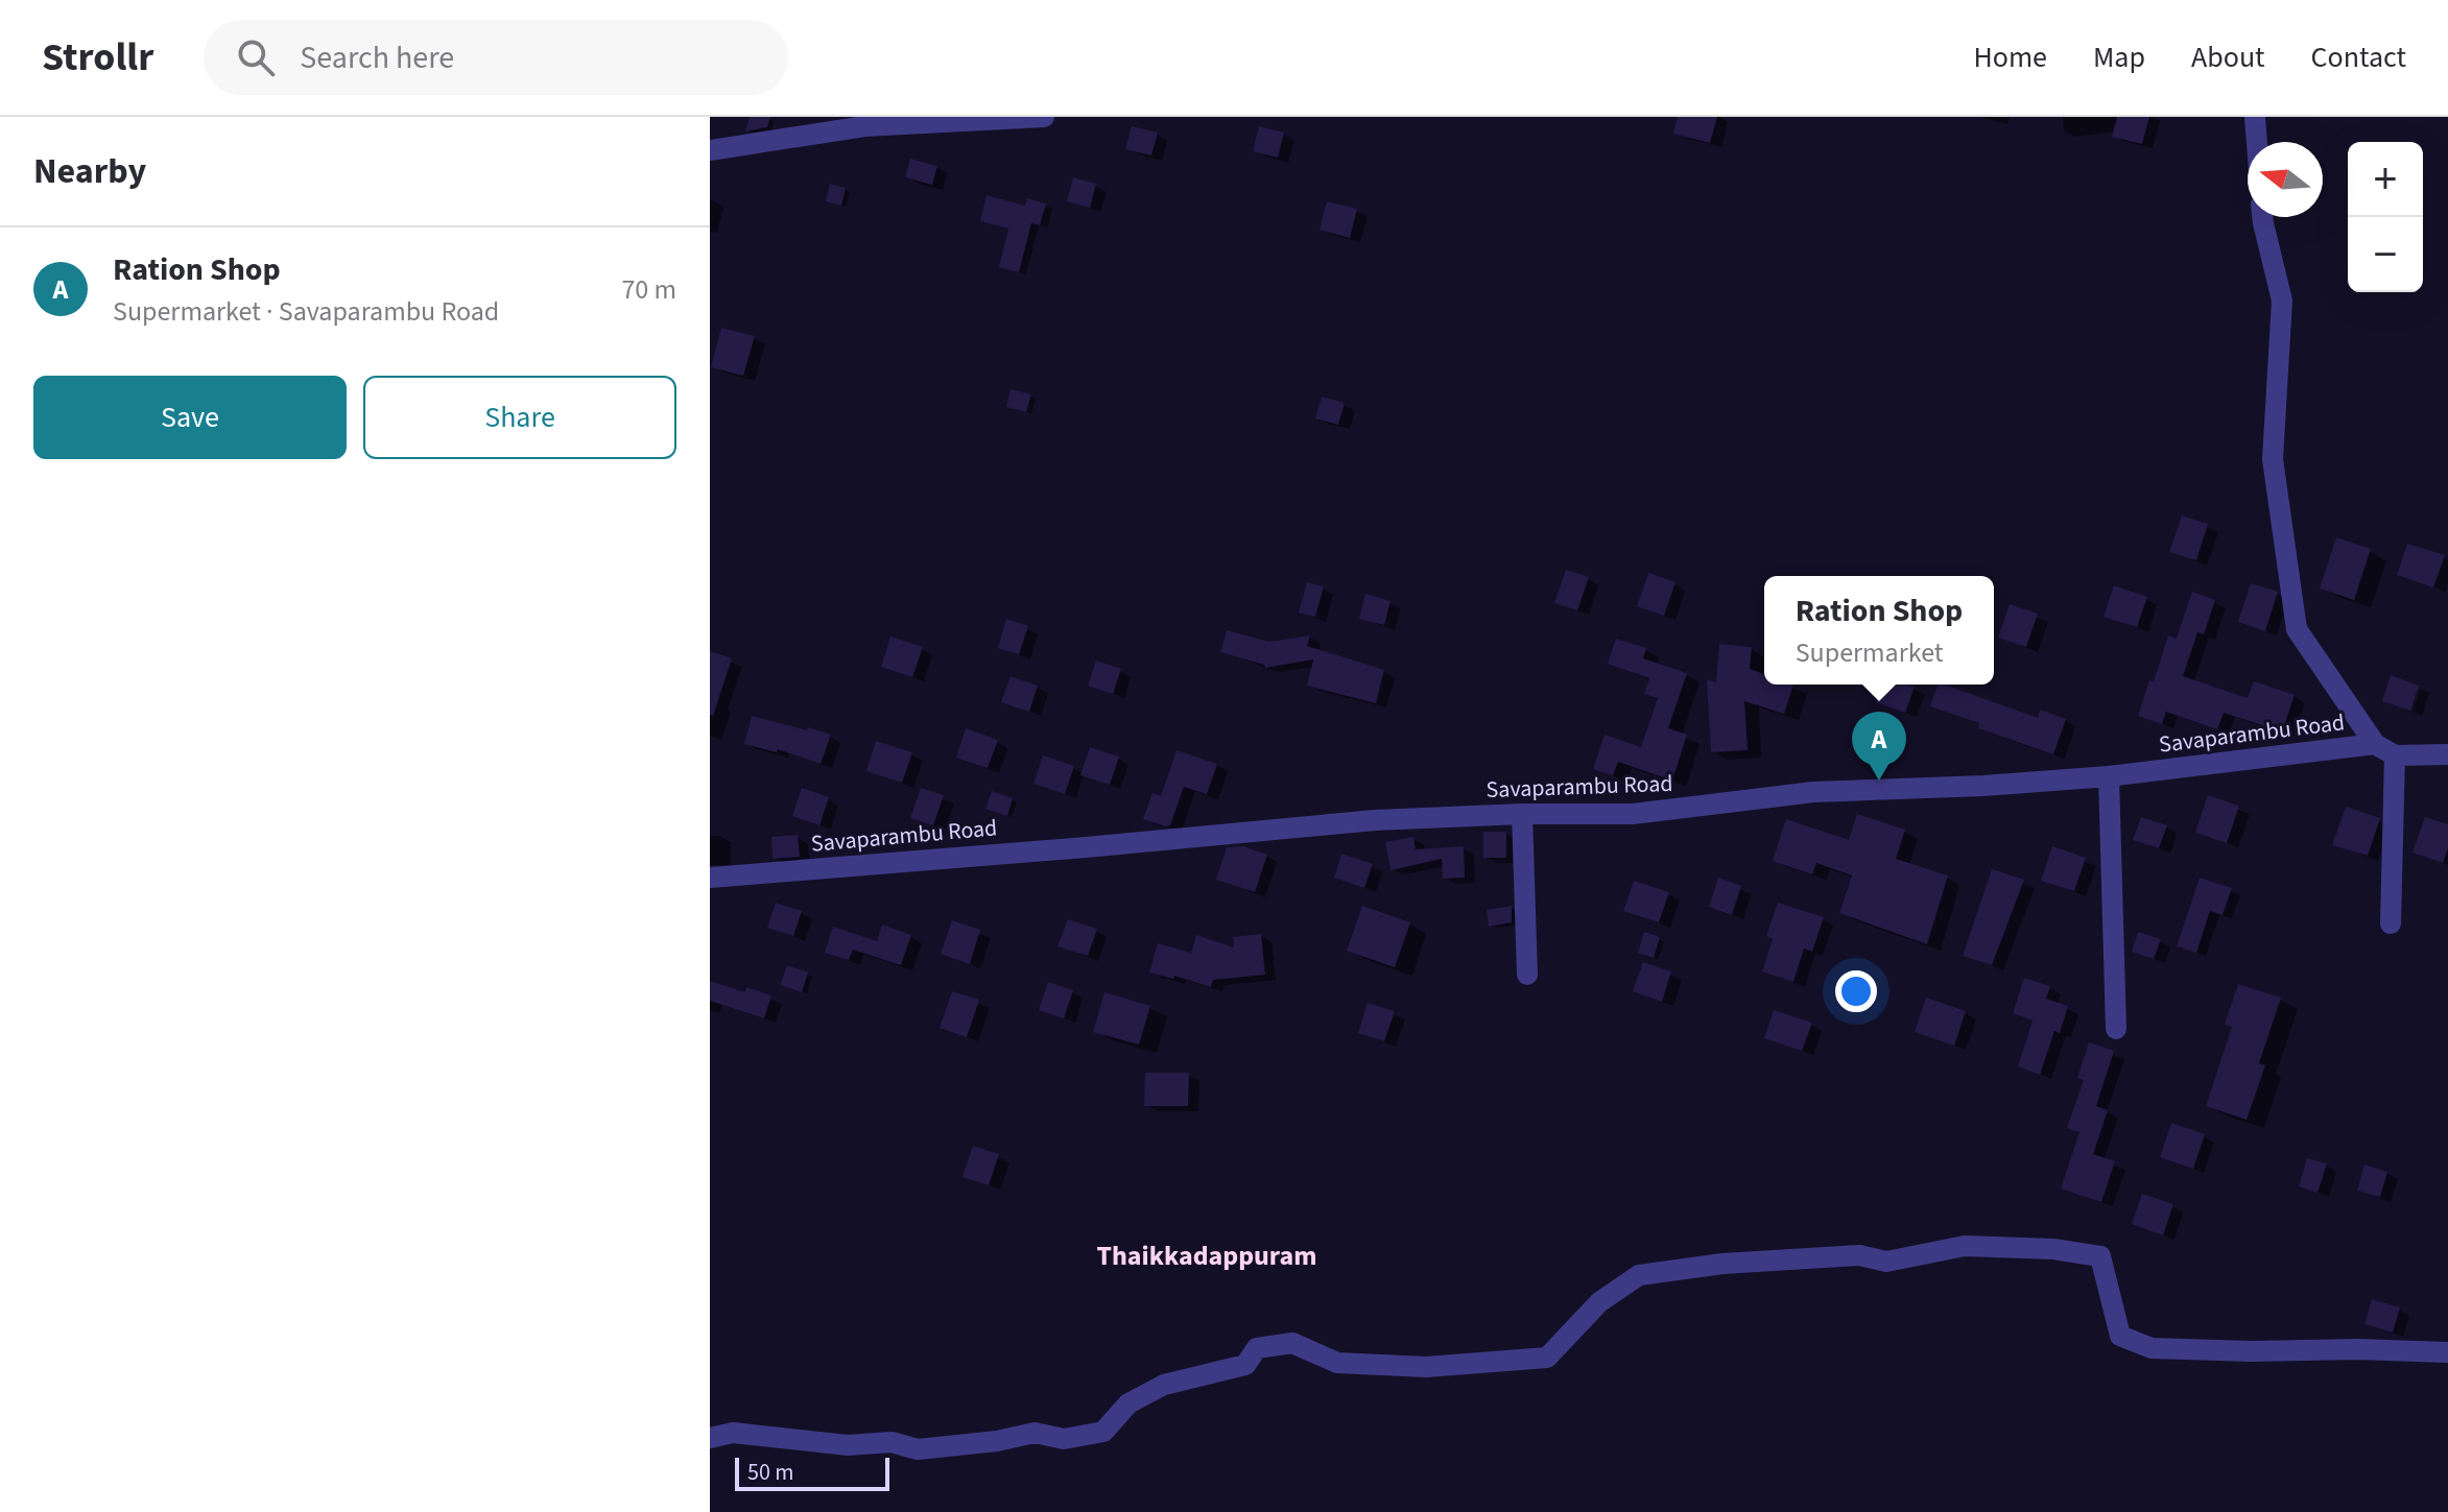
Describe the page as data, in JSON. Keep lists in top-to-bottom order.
{
  "streets": {
    "street": ["Savaparambu Road"]
  },
  "districts": ["Thaikkadappuram"],
  "scale_bar": "50 m",
  "north": "left",
  "page": {
    "header": "Strollr",
    "search": "Search here",
    "nav": [
      "Home",
      "Map",
      "About",
      "Contact"
    ],
    "heading": "Nearby",
    "map_buttons": ["+", "−"],
    "list": [
      {
        "mark": "A",
        "name": "Ration Shop",
        "note": "Supermarket · Savaparambu Road",
        "value": "70 m"
      }
    ],
    "buttons": ["Save", "Share"],
    "popup": ["Ration Shop", "Supermarket"],
    "pins": "A",
    "scale": "50 m"
  }
}
